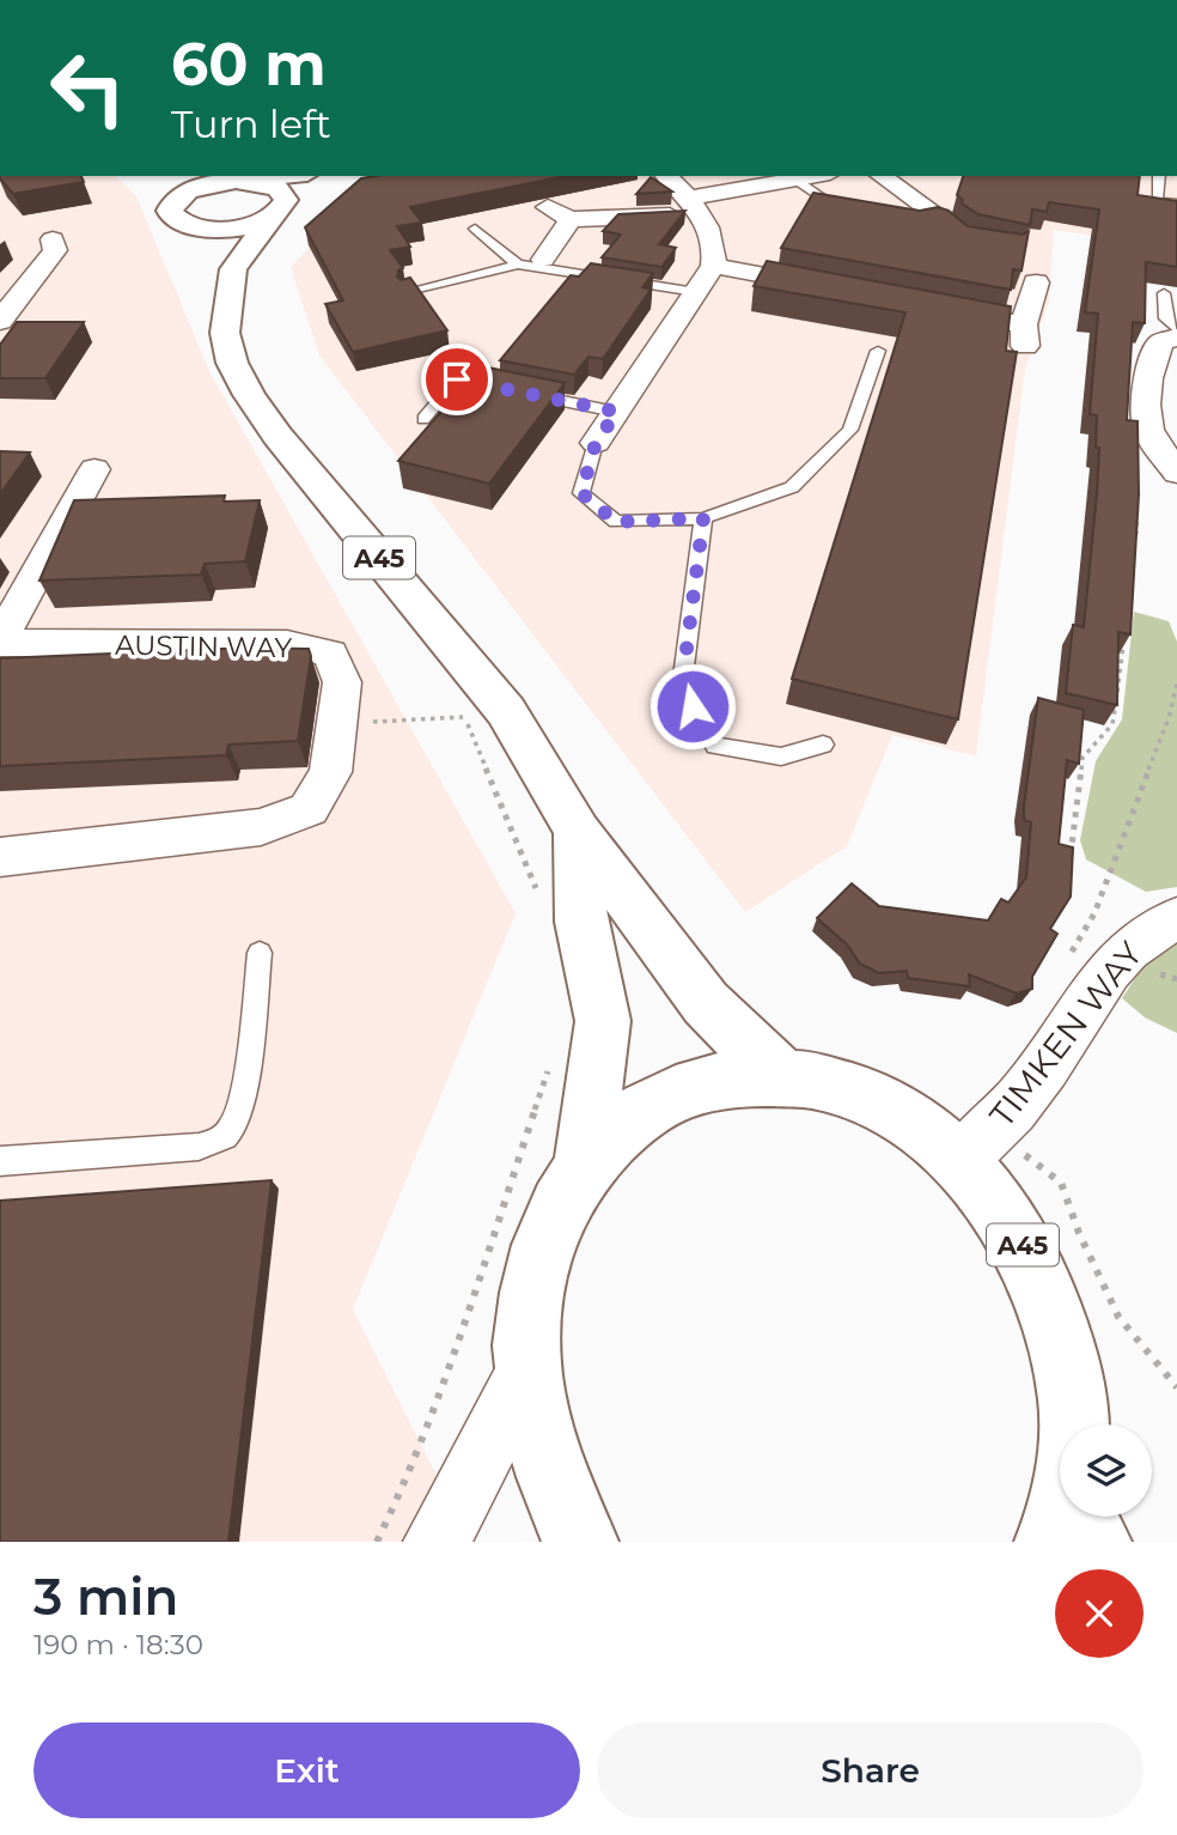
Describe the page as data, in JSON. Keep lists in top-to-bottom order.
{
  "streets": {
    "main road": ["A45"],
    "street": ["AUSTIN WAY", "TIMKEN WAY"]
  },
  "crossings": [
    ["A45", "TIMKEN WAY"]
  ],
  "page": {
    "turn": ["60 m", "Turn left"],
    "heading": ["3 min", "190 m · 18:30"],
    "buttons": ["Exit", "Share"]
  }
}
